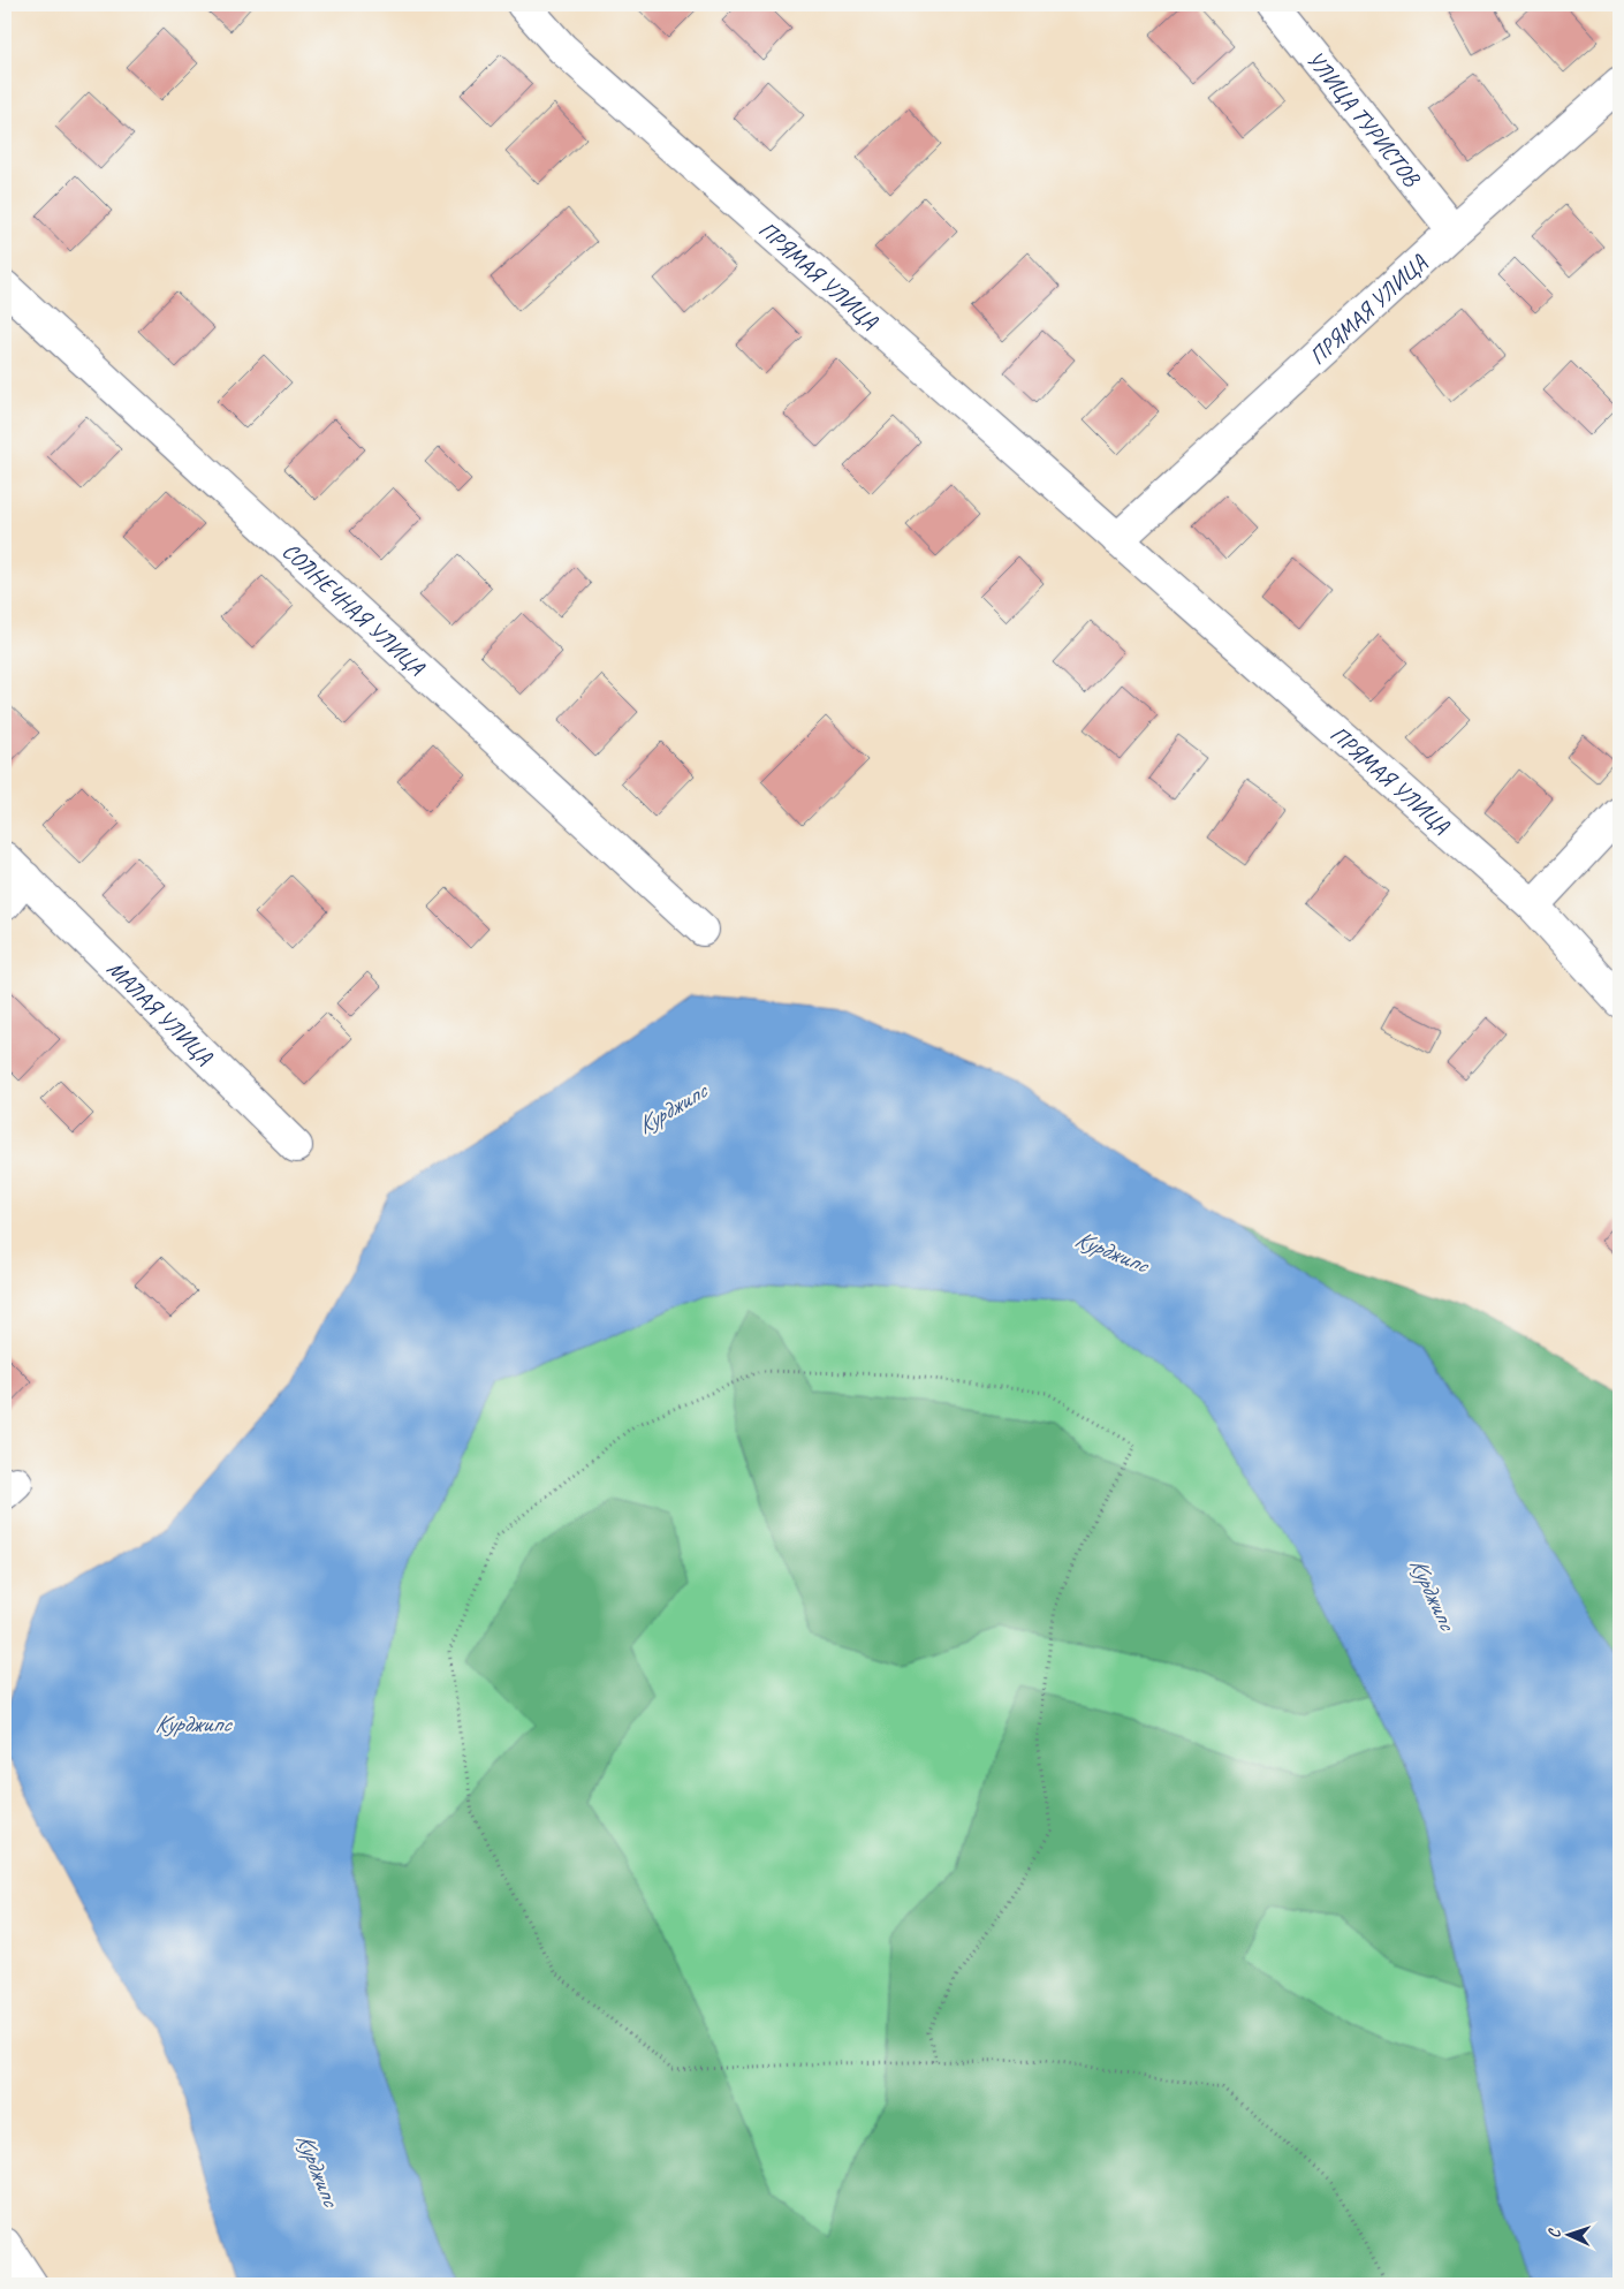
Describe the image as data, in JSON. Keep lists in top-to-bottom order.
{
  "streets": {
    "street": [
      "УЛИЦА ТУРИСТОВ",
      "ПРЯМАЯ УЛИЦА",
      "СОЛНЕЧНАЯ УЛИЦА",
      "МАЛАЯ УЛИЦА"
    ]
  },
  "crossings": [
    ["УЛИЦА ТУРИСТОВ", "ПРЯМАЯ УЛИЦА"]
  ],
  "water": ["Курджипс"],
  "north": "left"
}
